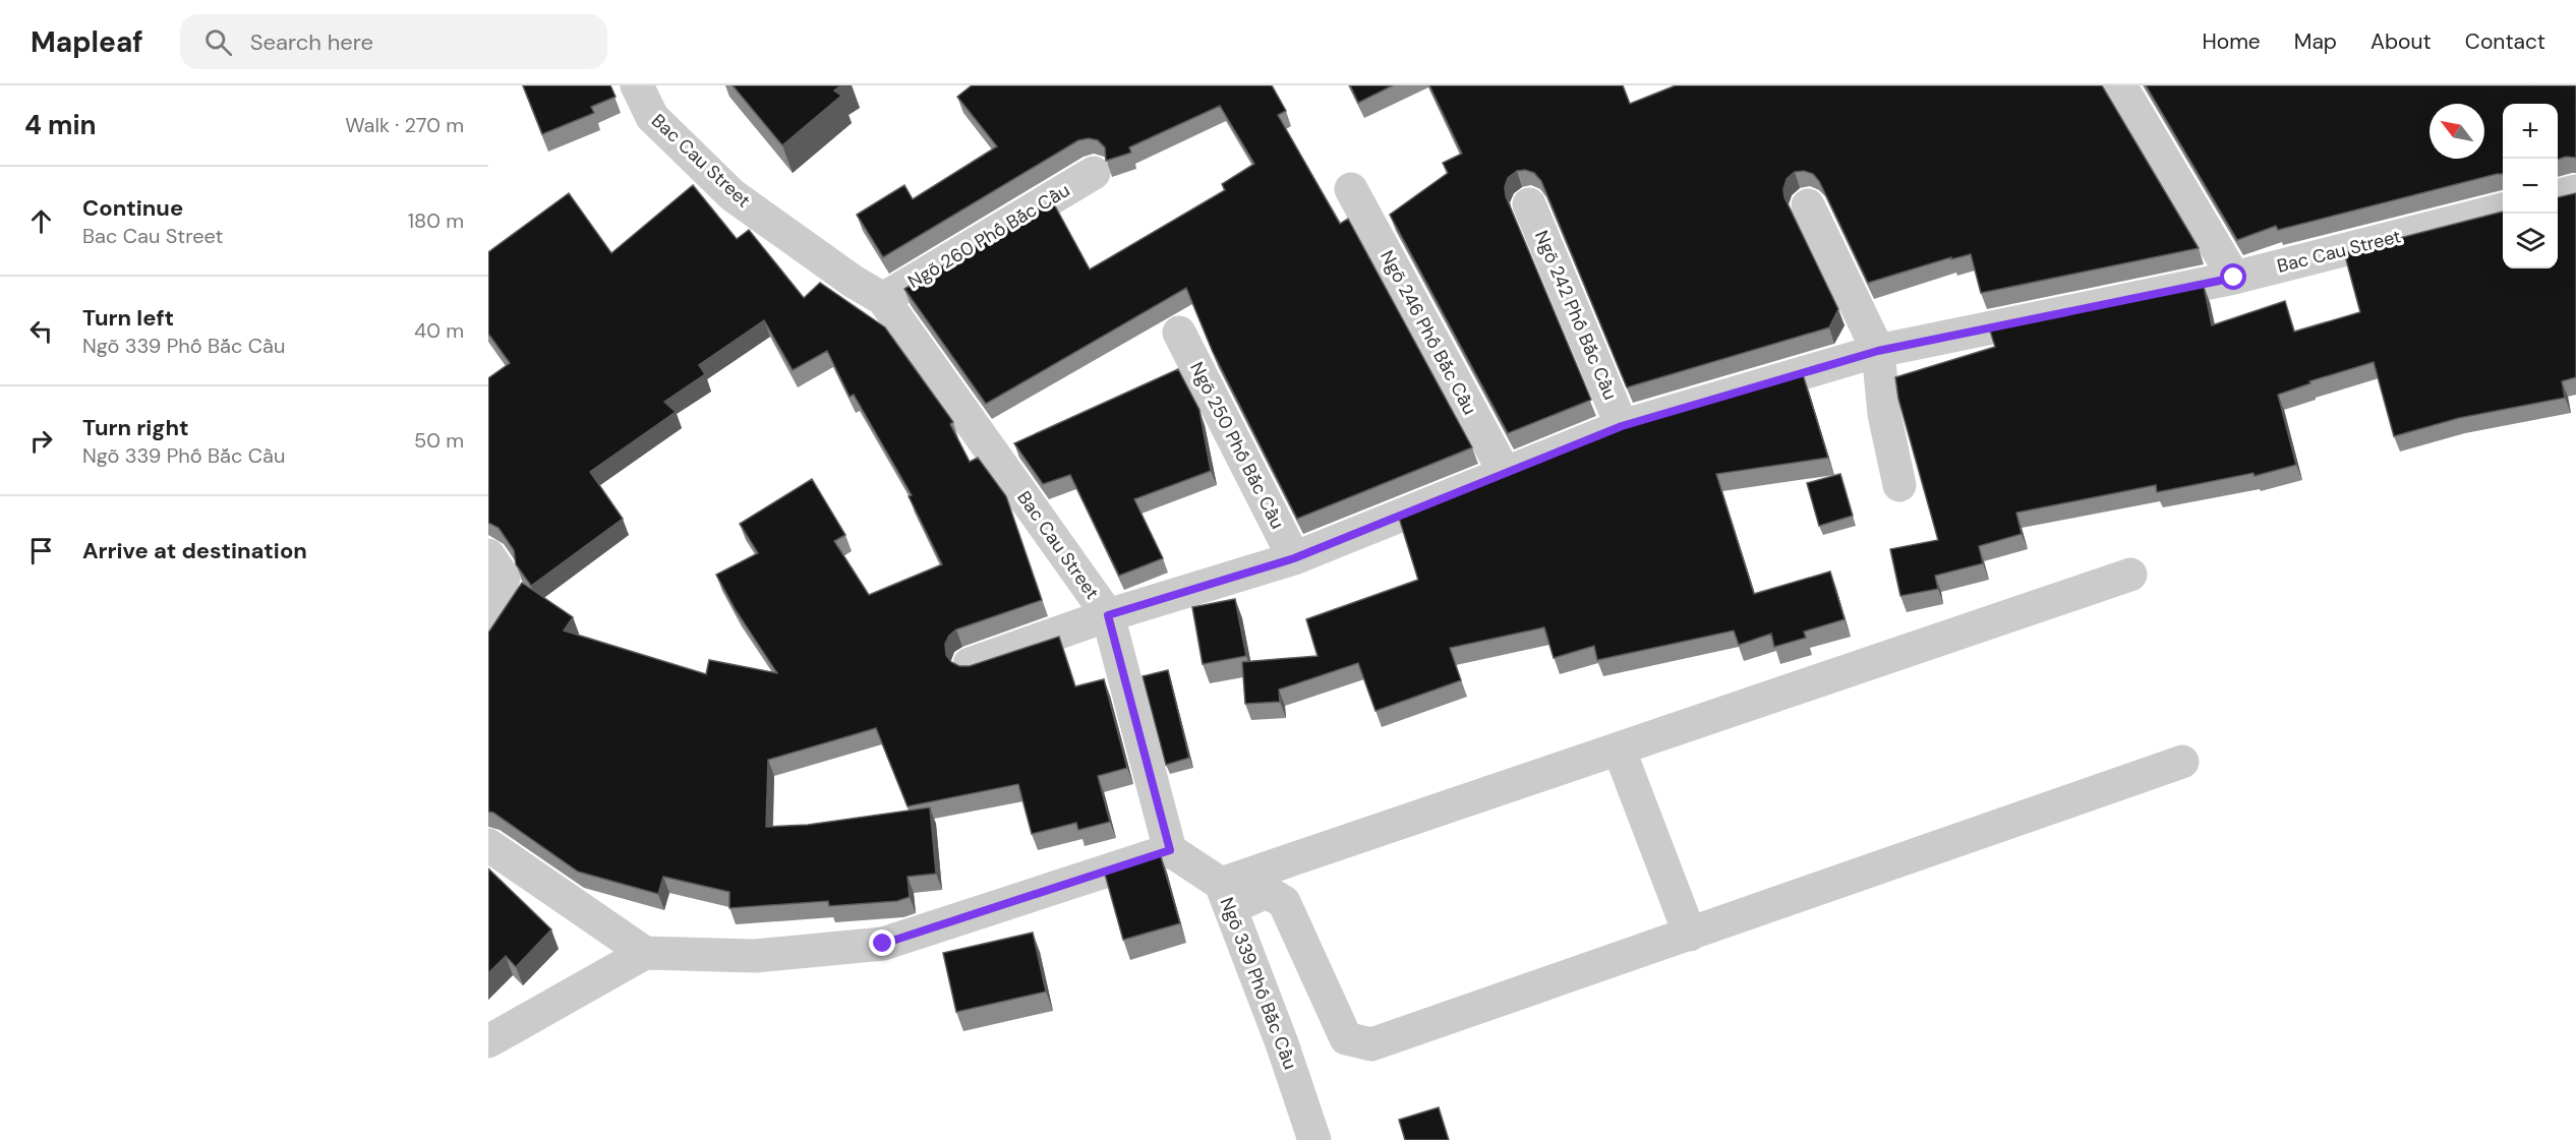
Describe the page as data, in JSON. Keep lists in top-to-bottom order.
{
  "streets": {
    "street": [
      "Bac Cau Street",
      "Ngõ 260 Phố Bắc Cầu",
      "Ngõ 242 Phố Bắc Cầu",
      "Ngõ 246 Phố Bắc Cầu",
      "Ngõ 250 Phố Bắc Cầu",
      "Ngõ 339 Phố Bắc Cầu"
    ]
  },
  "crossings": [
    ["Bac Cau Street", "Ngõ 260 Phố Bắc Cầu"],
    ["Bac Cau Street", "Ngõ 242 Phố Bắc Cầu"],
    ["Bac Cau Street", "Ngõ 246 Phố Bắc Cầu"],
    ["Bac Cau Street", "Ngõ 250 Phố Bắc Cầu"]
  ],
  "north": "top left",
  "page": {
    "header": "Mapleaf",
    "search": "Search here",
    "nav": [
      "Home",
      "Map",
      "About",
      "Contact"
    ],
    "heading": ["4 min", "Walk · 270 m"],
    "map_buttons": ["+", "−"],
    "list": [
      ["Continue", "Bac Cau Street", "180 m"],
      ["Turn left", "Ngõ 339 Phố Bắc Cầu", "40 m"],
      ["Turn right", "Ngõ 339 Phố Bắc Cầu", "50 m"],
      "Arrive at destination"
    ]
  }
}
